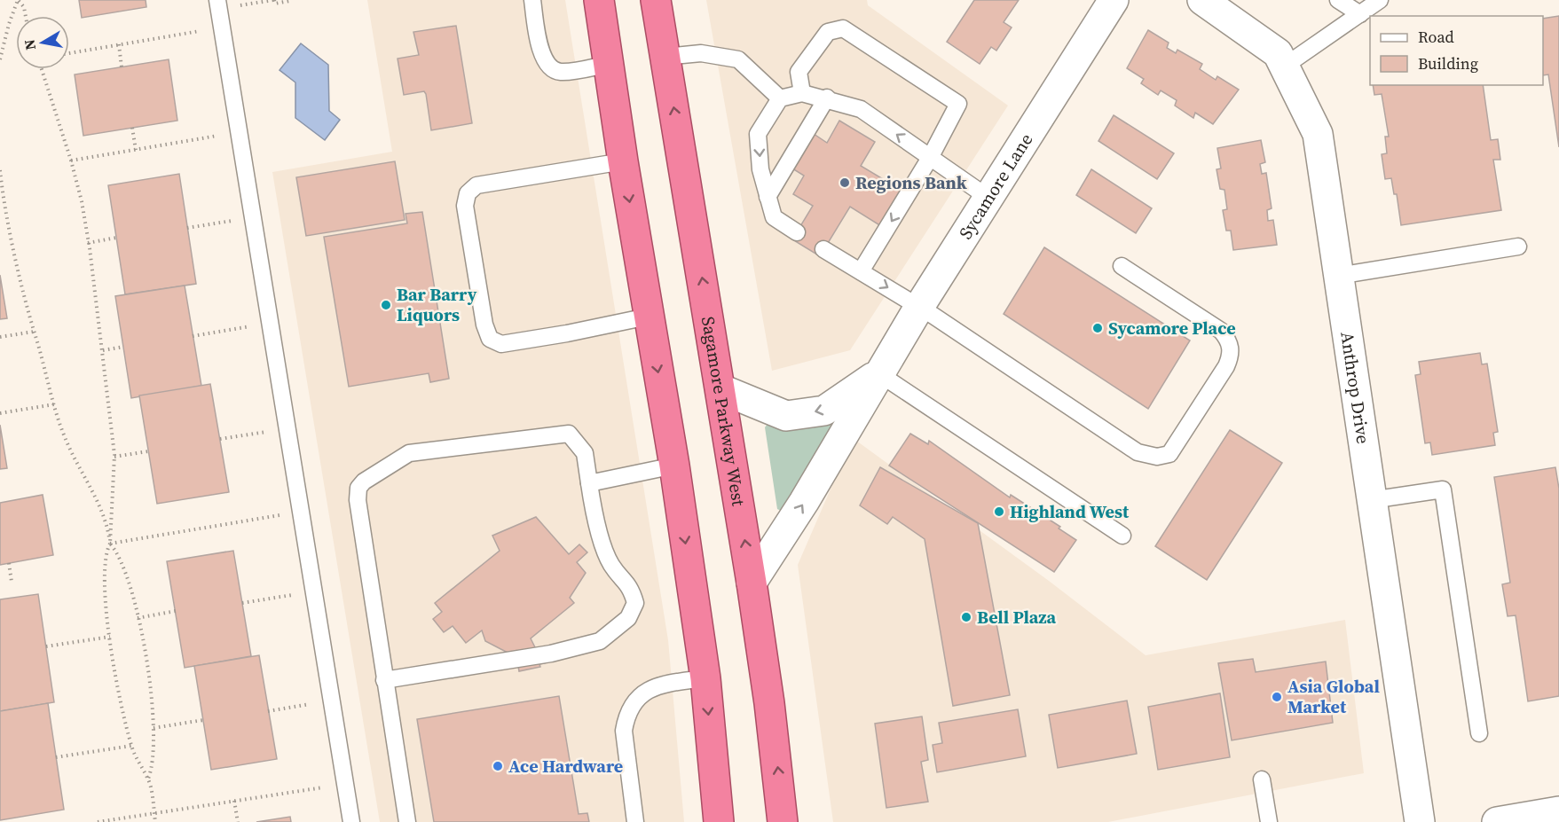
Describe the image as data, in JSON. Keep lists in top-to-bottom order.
{
  "streets": {
    "highway": ["Sagamore Parkway West"],
    "street": ["Sycamore Lane", "Anthrop Drive"]
  },
  "crossings": [
    ["Sycamore Lane", "Sagamore Parkway West"]
  ],
  "places": [
    "Regions Bank",
    "Bar Barry Liquors",
    "Sycamore Place",
    "Highland West",
    "Bell Plaza",
    "Asia Global Market",
    "Ace Hardware"
  ],
  "legend": ["Road", "Building"],
  "north": "left"
}
